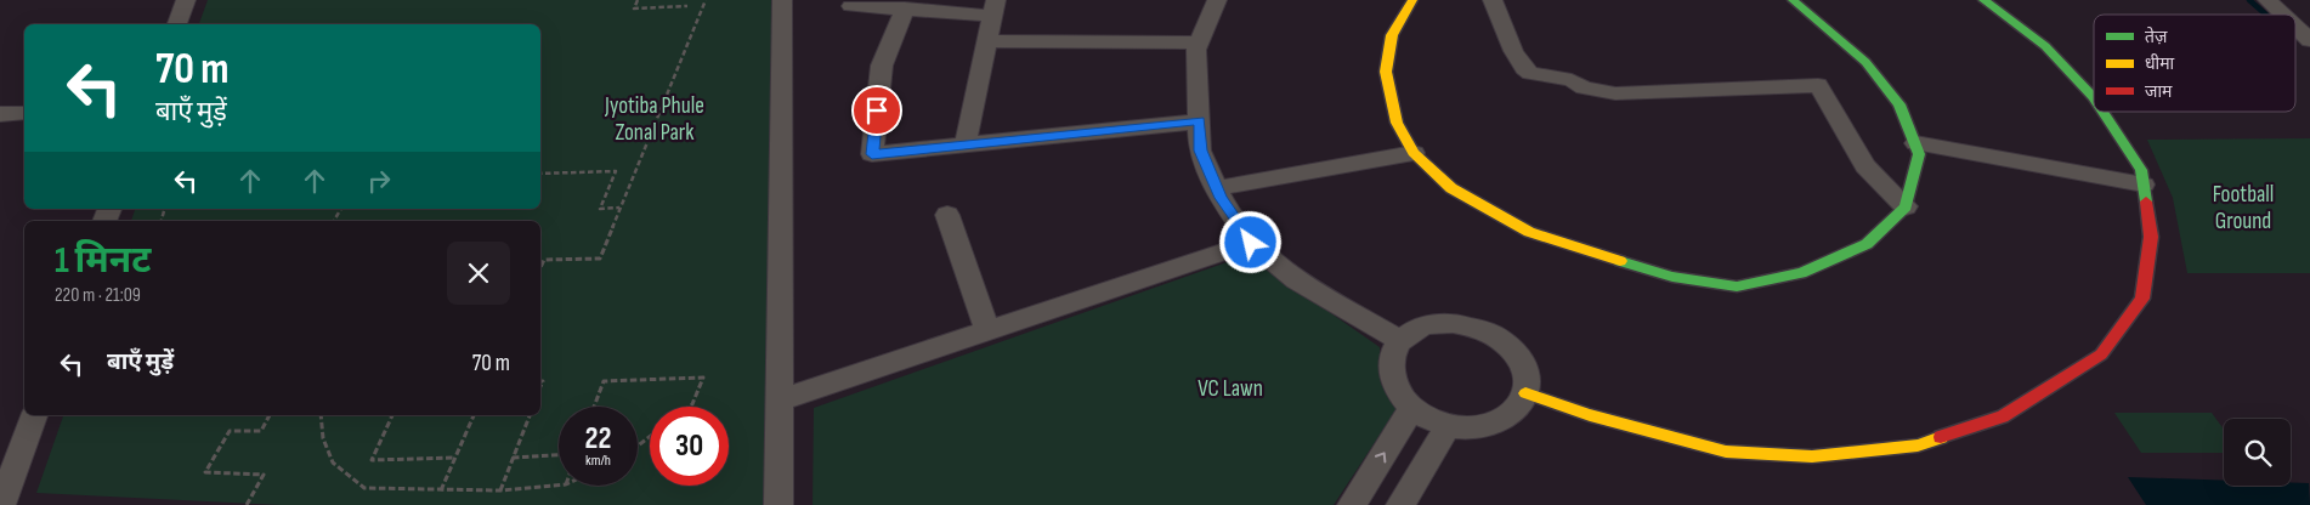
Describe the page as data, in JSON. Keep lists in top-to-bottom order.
{
  "parks": ["Jyotiba Phule Zonal Park", "Football Ground", "VC Lawn"],
  "legend": ["तेज़", "धीमा", "जाम"],
  "page": {
    "turn": ["70 m", "बाएँ मुड़ें"],
    "heading": ["1 मिनट", "220 m · 21:09"],
    "list": [
      {
        "name": "बाएँ मुड़ें",
        "value": "70 m"
      }
    ],
    "speed": "22 km/h",
    "limit": "30"
  }
}
